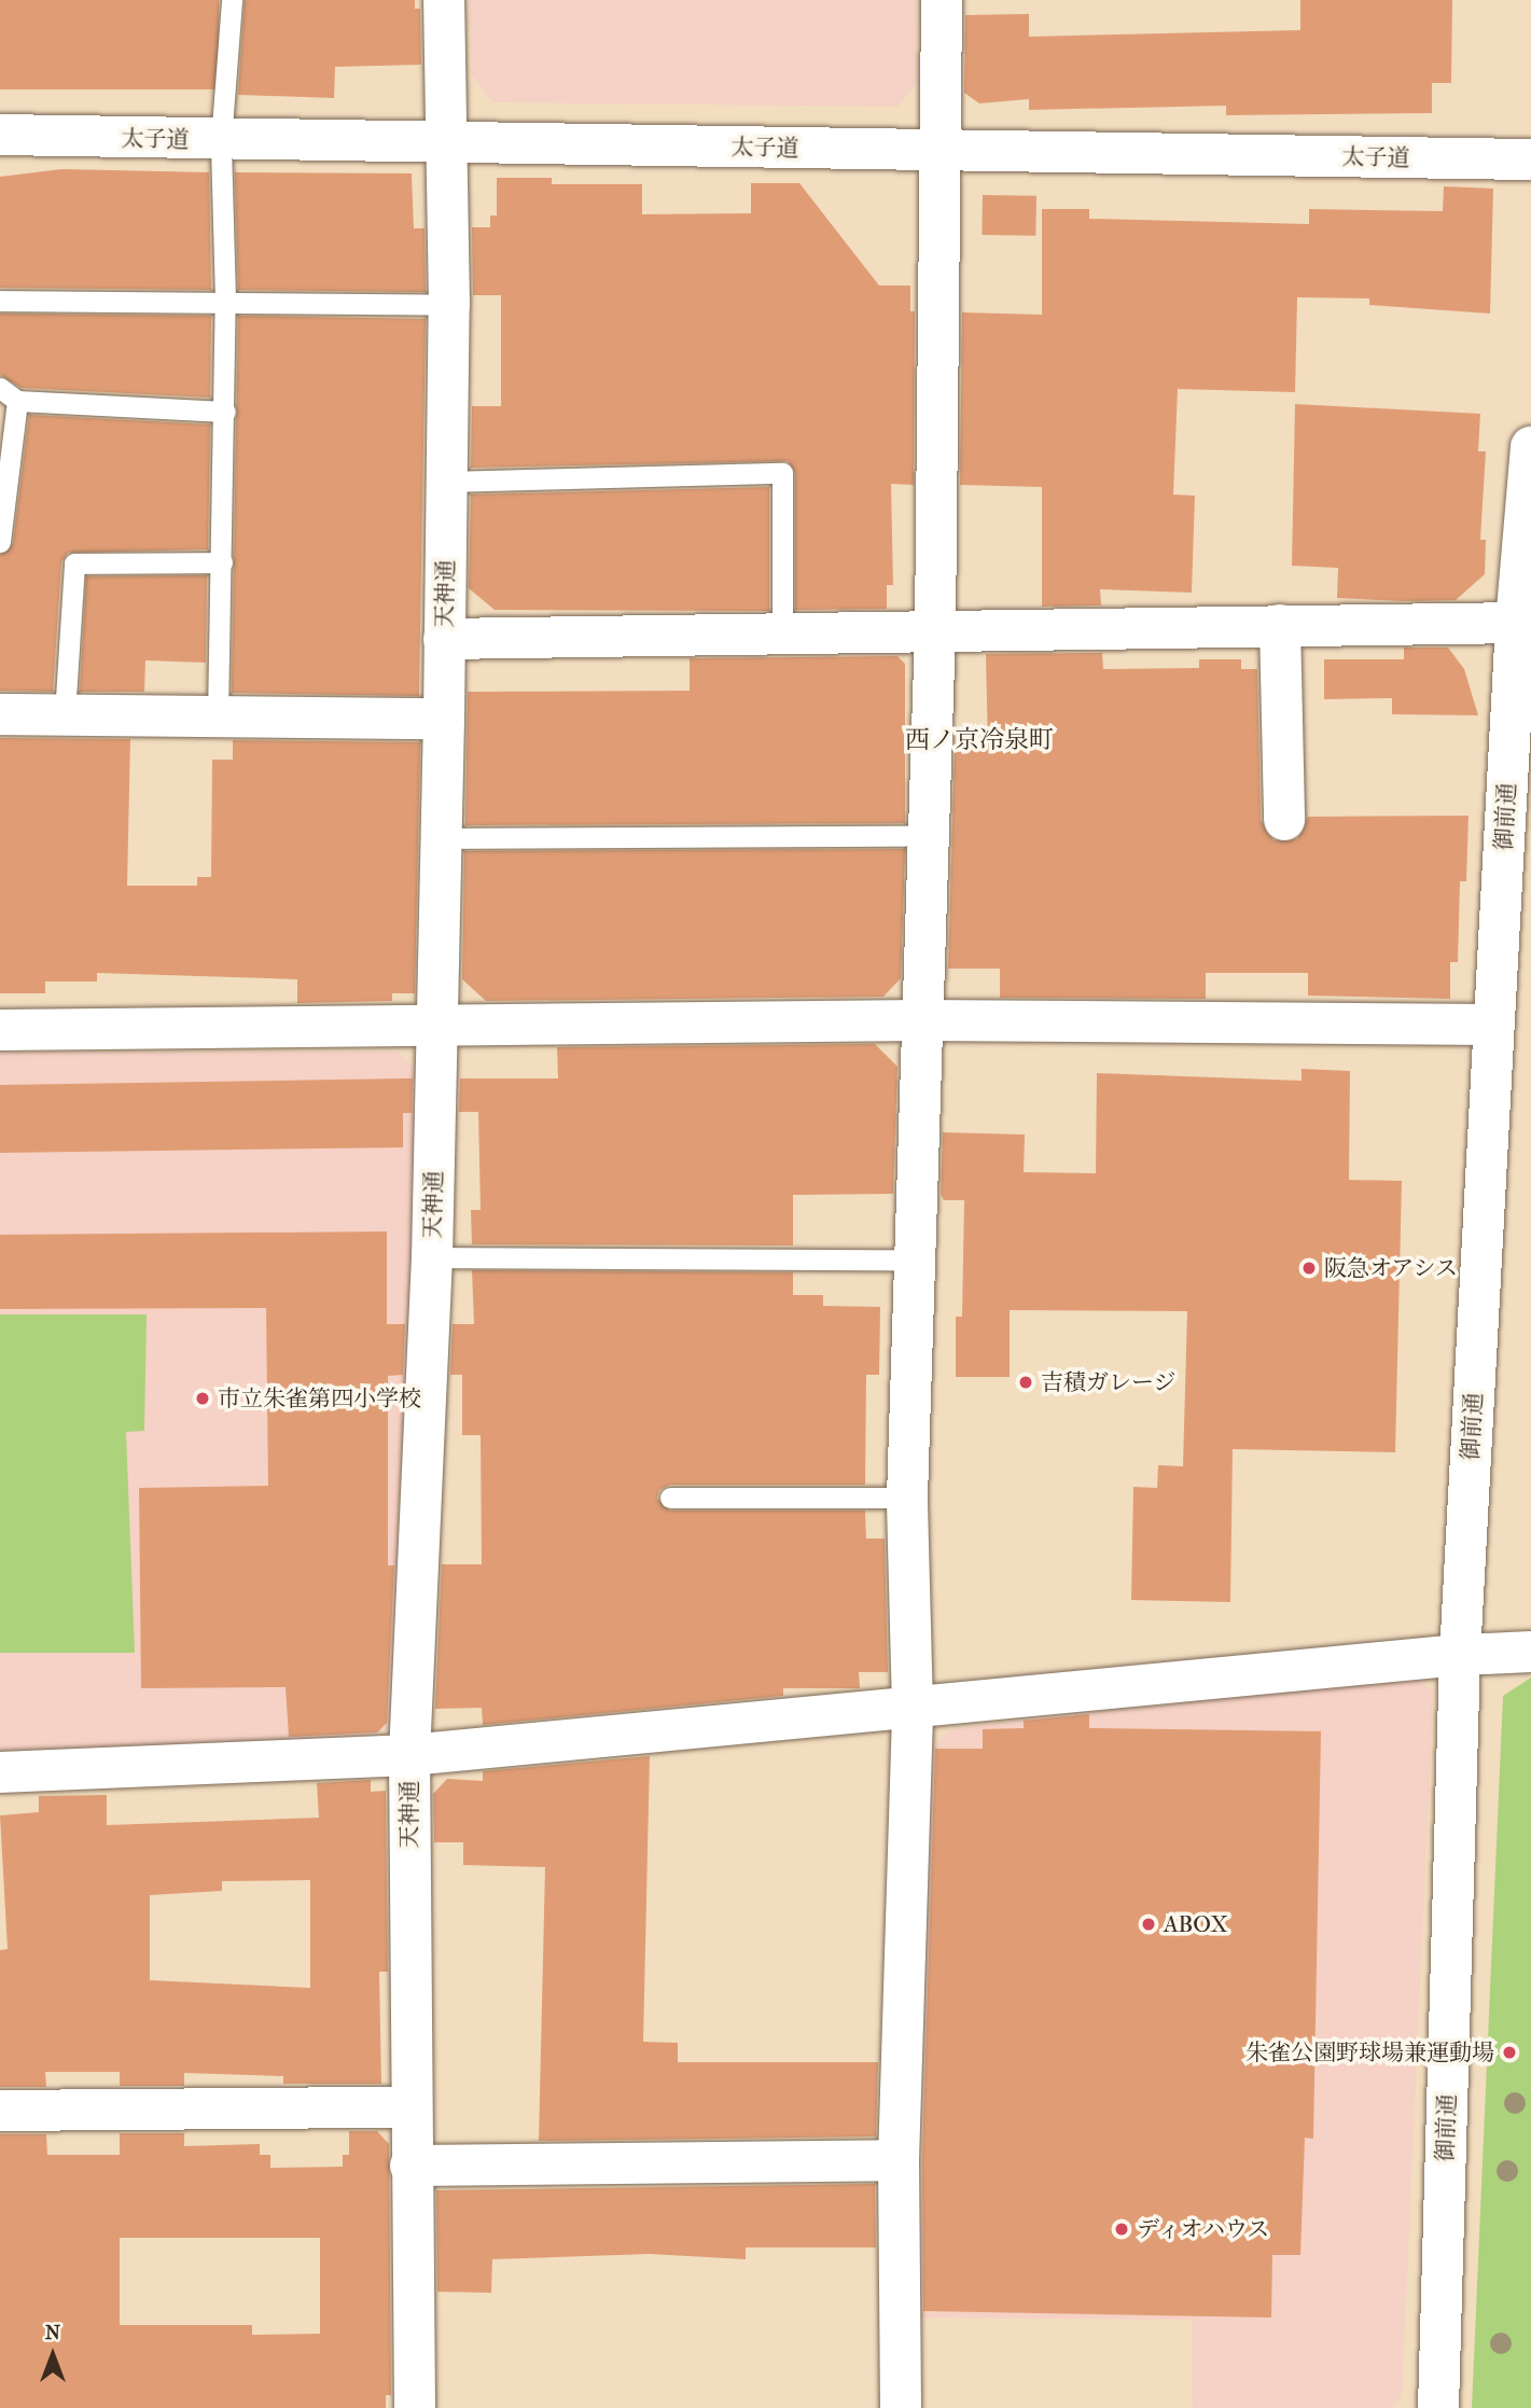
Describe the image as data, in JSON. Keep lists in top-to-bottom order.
{
  "streets": {
    "street": ["太子道", "天神通", "御前通"]
  },
  "crossings": [
    ["太子道", "天神通"]
  ],
  "districts": ["西ノ京冷泉町"],
  "places": [
    "阪急オアシス",
    "吉積ガレージ",
    "市立朱雀第四小学校",
    "ABOX",
    "朱雀公園野球場兼運動場",
    "ディオハウス"
  ],
  "north": "top"
}
